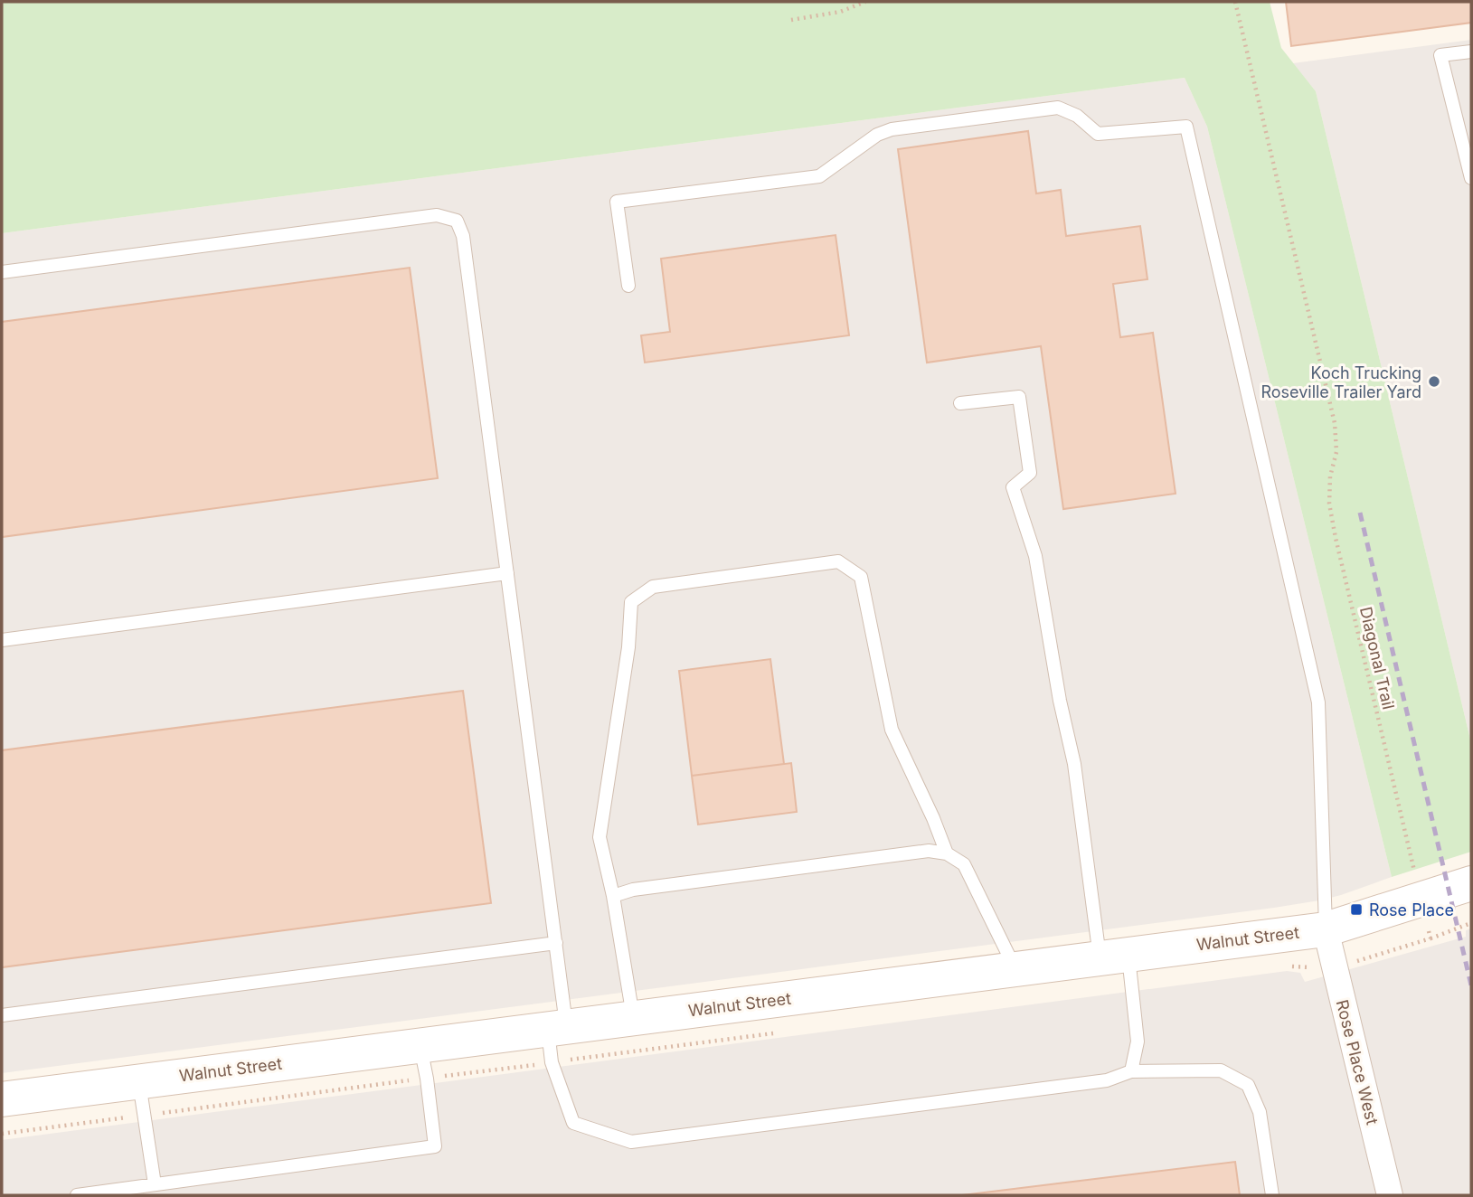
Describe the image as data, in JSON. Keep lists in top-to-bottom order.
{
  "streets": {
    "street": ["Walnut Street", "Rose Place West"],
    "path": ["Diagonal Trail"]
  },
  "crossings": [
    ["Diagonal Trail", "Walnut Street"],
    ["Walnut Street", "Rose Place West"]
  ],
  "places": {
    "other": ["Koch Trucking Roseville Trailer Yard"],
    "transit": ["Rose Place"]
  }
}
